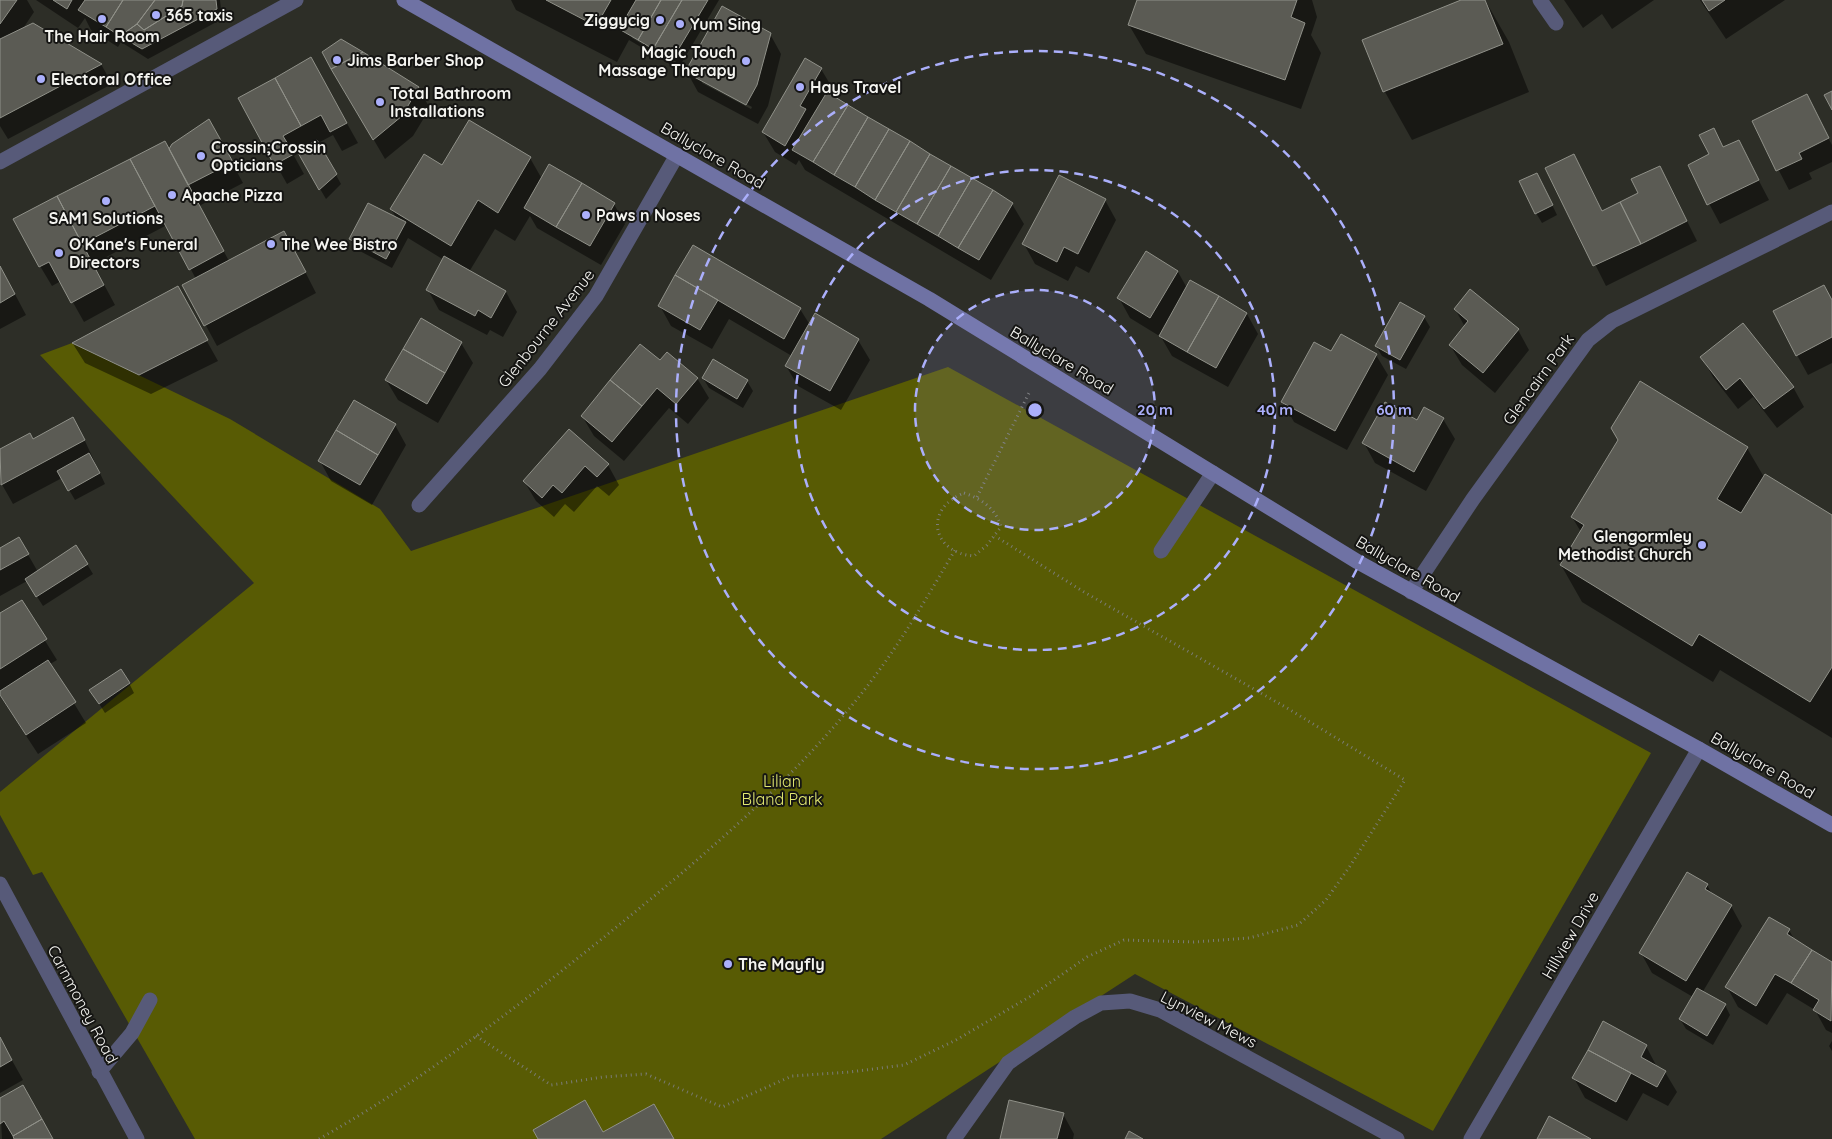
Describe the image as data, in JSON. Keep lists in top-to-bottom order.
{
  "streets": {
    "main road": ["Ballyclare Road"],
    "street": [
      "Glenbourne Avenue",
      "Glencairn Park",
      "Hillview Drive",
      "Carnmoney Road",
      "Lynview Mews"
    ]
  },
  "crossings": [
    ["Ballyclare Road", "Glenbourne Avenue"],
    ["Ballyclare Road", "Glencairn Park"],
    ["Ballyclare Road", "Hillview Drive"]
  ],
  "parks": ["Lilian Bland Park"],
  "places": [
    "365 taxis",
    "The Hair Room",
    "Ziggycig",
    "Yum Sing",
    "Jims Barber Shop",
    "Magic Touch Massage Therapy",
    "Electoral Office",
    "Hays Travel",
    "Total Bathroom Installations",
    "Crossin;Crossin Opticians",
    "Apache Pizza",
    "SAM1 Solutions",
    "Paws n Noses",
    "The Wee Bistro",
    "O'Kane's Funeral Directors",
    "Glengormley Methodist Church",
    "The Mayfly"
  ],
  "rings": ["20 m", "40 m", "60 m"]
}
